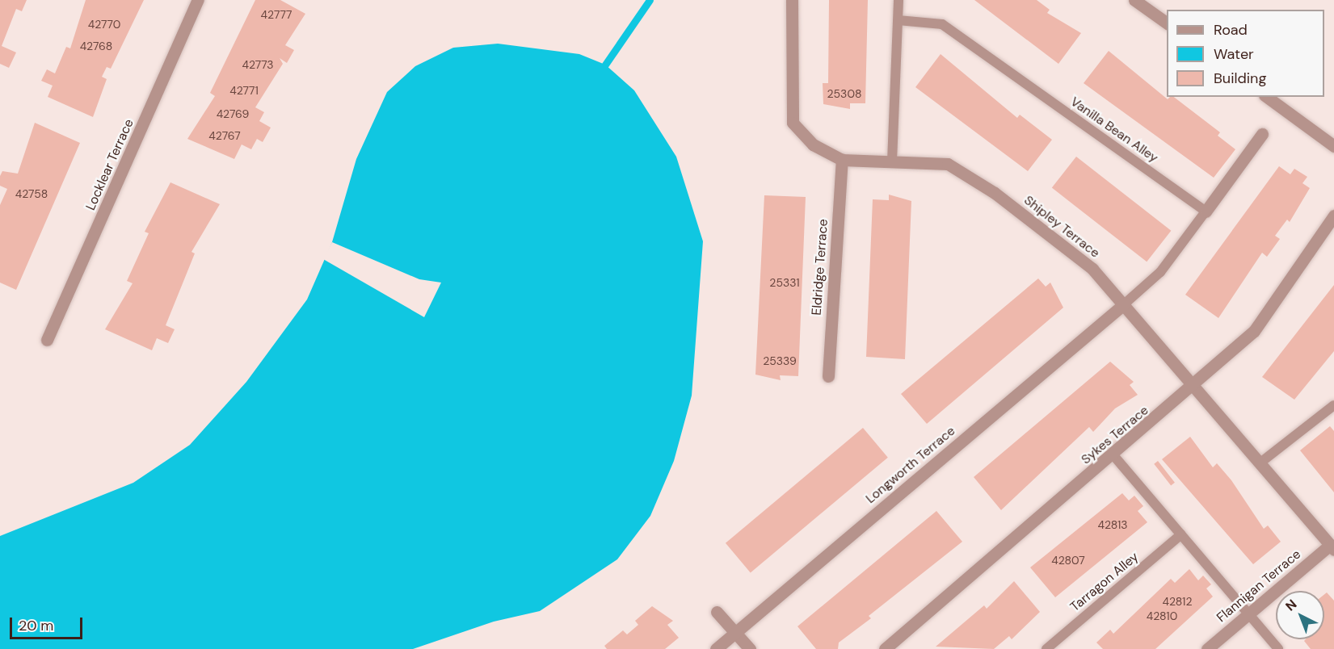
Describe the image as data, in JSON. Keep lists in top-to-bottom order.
{
  "streets": {
    "street": [
      "Locklear Terrace",
      "Shipley Terrace",
      "Eldridge Terrace",
      "Sykes Terrace",
      "Longworth Terrace",
      "Flannigan Terrace"
    ],
    "lane": ["Vanilla Bean Alley", "Tarragon Alley"]
  },
  "crossings": [
    ["Shipley Terrace", "Eldridge Terrace"],
    ["Shipley Terrace", "Sykes Terrace"],
    ["Shipley Terrace", "Longworth Terrace"],
    ["Shipley Terrace", "Flannigan Terrace"]
  ],
  "house_numbers": [
    "42777",
    "42770",
    "42768",
    "42773",
    "42771",
    "25308",
    "42769",
    "42767",
    "42758",
    "25331",
    "25339",
    "42813",
    "42807",
    "42812",
    "42810"
  ],
  "legend": ["Road", "Water", "Building"],
  "scale_bar": "20 m",
  "north": "top left"
}
